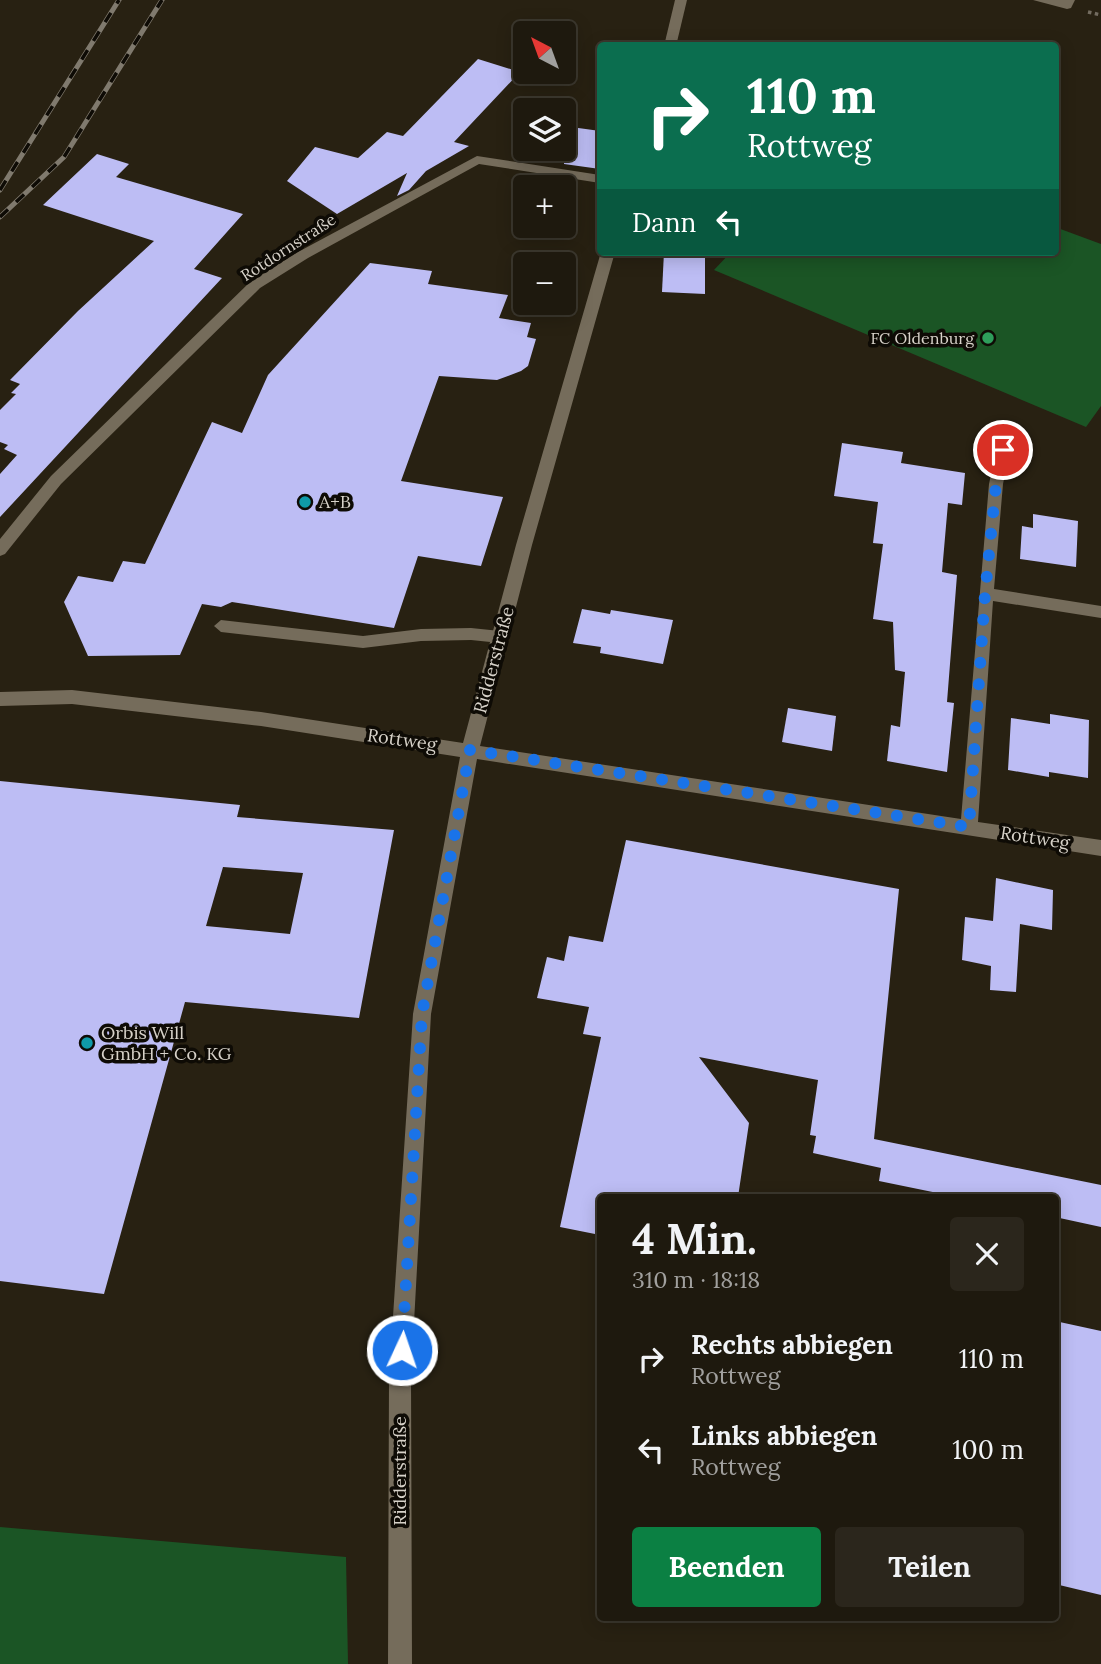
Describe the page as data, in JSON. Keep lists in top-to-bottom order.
{
  "streets": {
    "street": ["Rotdornstraße", "Ridderstraße", "Rottweg"]
  },
  "crossings": [
    ["Ridderstraße", "Rottweg"]
  ],
  "places": ["FC Oldenburg", "A+B", "Orbis Will GmbH + Co. KG"],
  "north": "top left",
  "page": {
    "map_buttons": ["+", "−"],
    "turn": ["110 m", "Rottweg"],
    "then": "Dann",
    "heading": ["4 Min.", "310 m · 18:18"],
    "list": [
      {
        "name": "Rechts abbiegen",
        "note": "Rottweg",
        "value": "110 m"
      },
      {
        "name": "Links abbiegen",
        "note": "Rottweg",
        "value": "100 m"
      }
    ],
    "buttons": ["Beenden", "Teilen"]
  }
}
